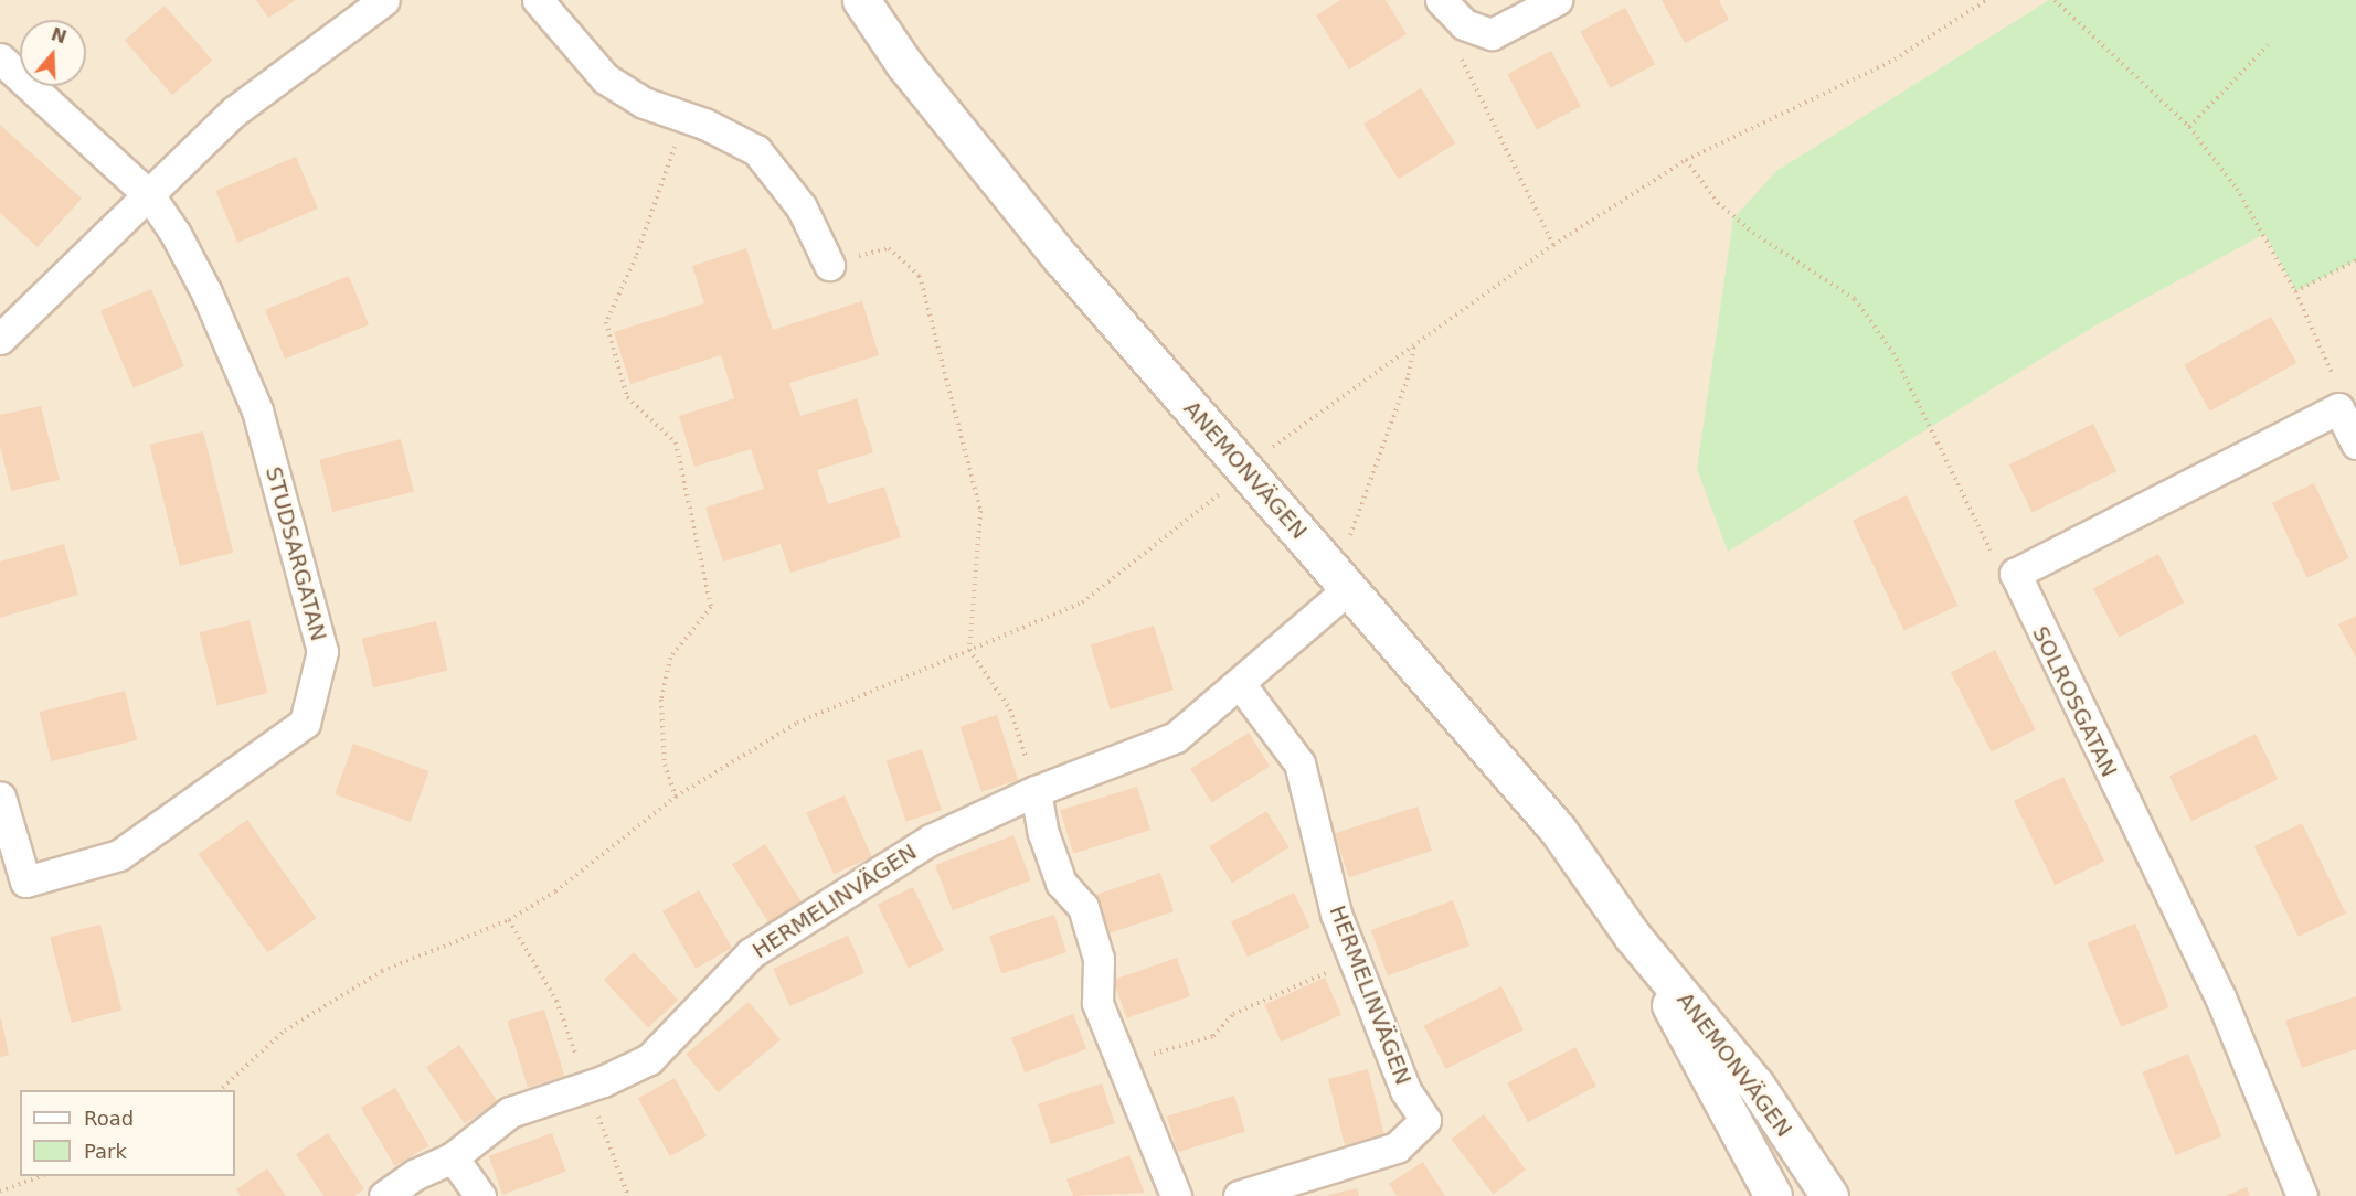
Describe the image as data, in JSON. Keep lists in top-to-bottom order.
{
  "streets": {
    "street": [
      "ANEMONVÄGEN",
      "STUDSARGATAN",
      "SOLROSGATAN",
      "HERMELINVÄGEN"
    ]
  },
  "crossings": [
    ["ANEMONVÄGEN", "HERMELINVÄGEN"]
  ],
  "legend": ["Road", "Park"],
  "north": "top"
}
